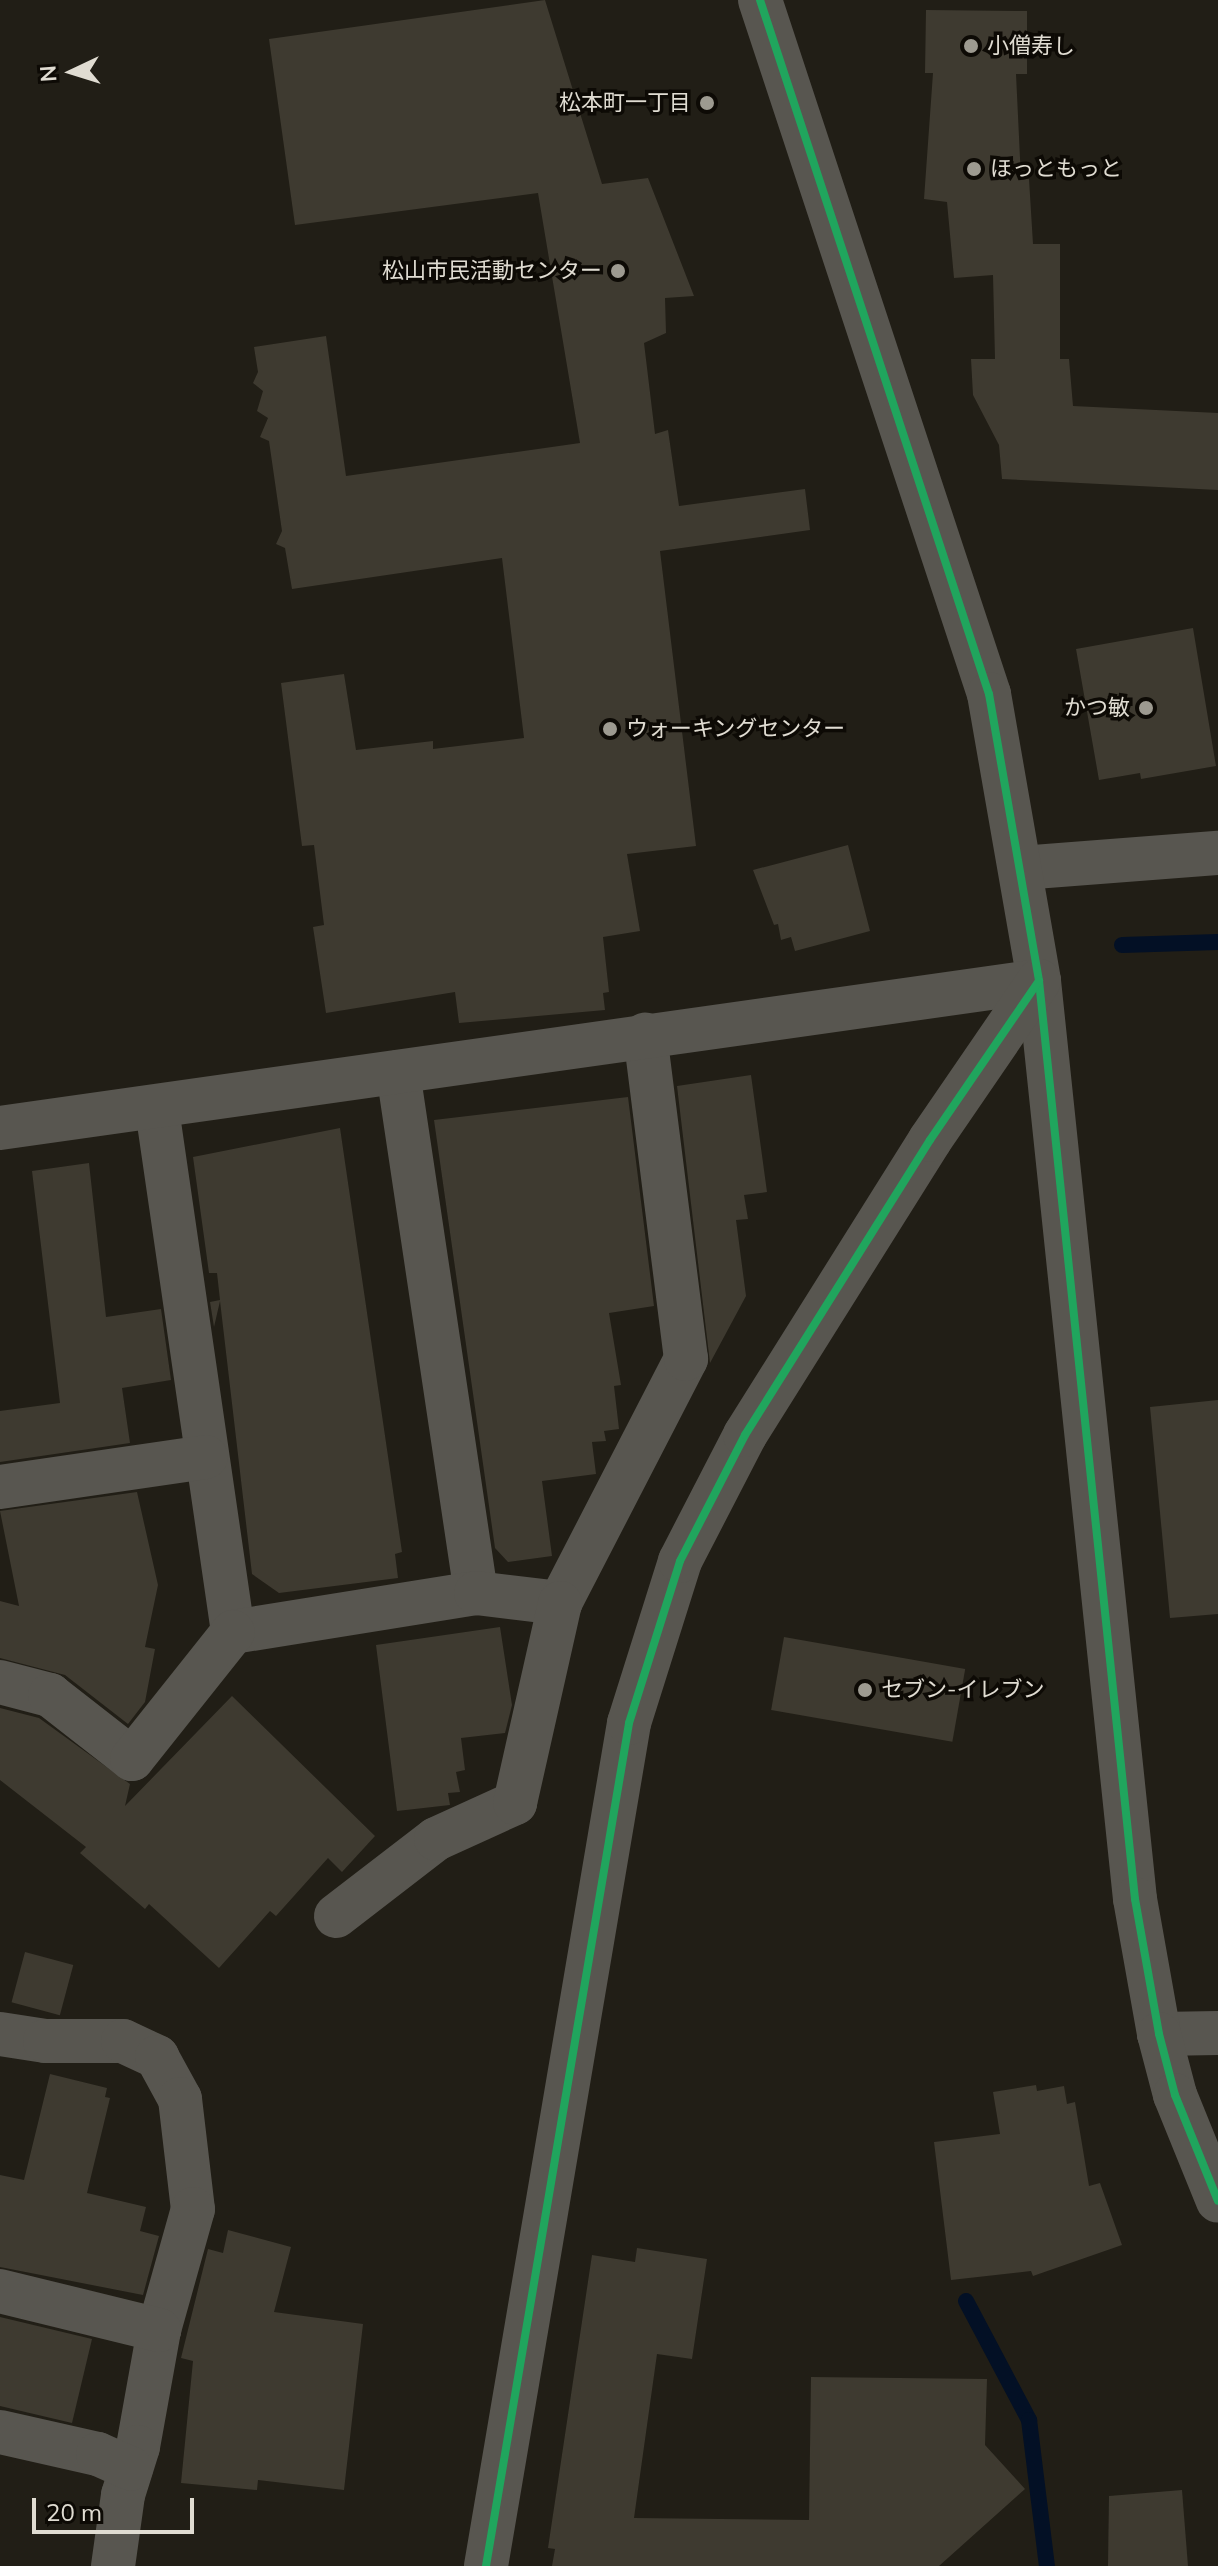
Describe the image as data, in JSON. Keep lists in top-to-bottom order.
{
  "places": [
    "小僧寿し",
    "松本町一丁目",
    "ほっともっと",
    "松山市民活動センター",
    "かつ敏",
    "ウォーキングセンター",
    "セブン-イレブン"
  ],
  "scale_bar": "20 m",
  "north": "left"
}
